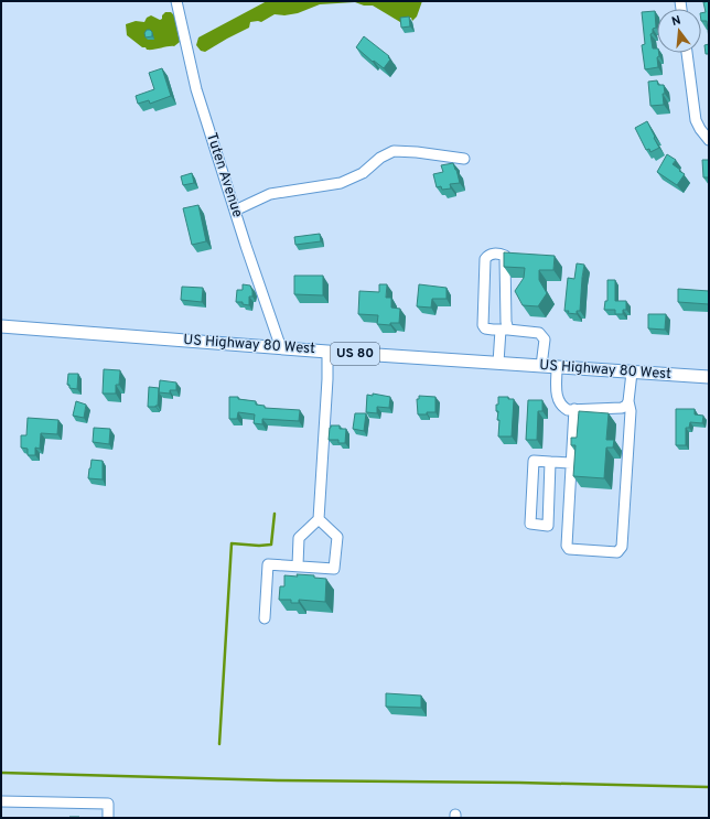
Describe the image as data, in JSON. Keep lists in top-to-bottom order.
{
  "streets": {
    "main road": ["US Highway 80 West", "US 80"],
    "street": ["Tuten Avenue"]
  },
  "crossings": [
    ["Tuten Avenue", "US Highway 80 West"]
  ],
  "north": "top"
}
